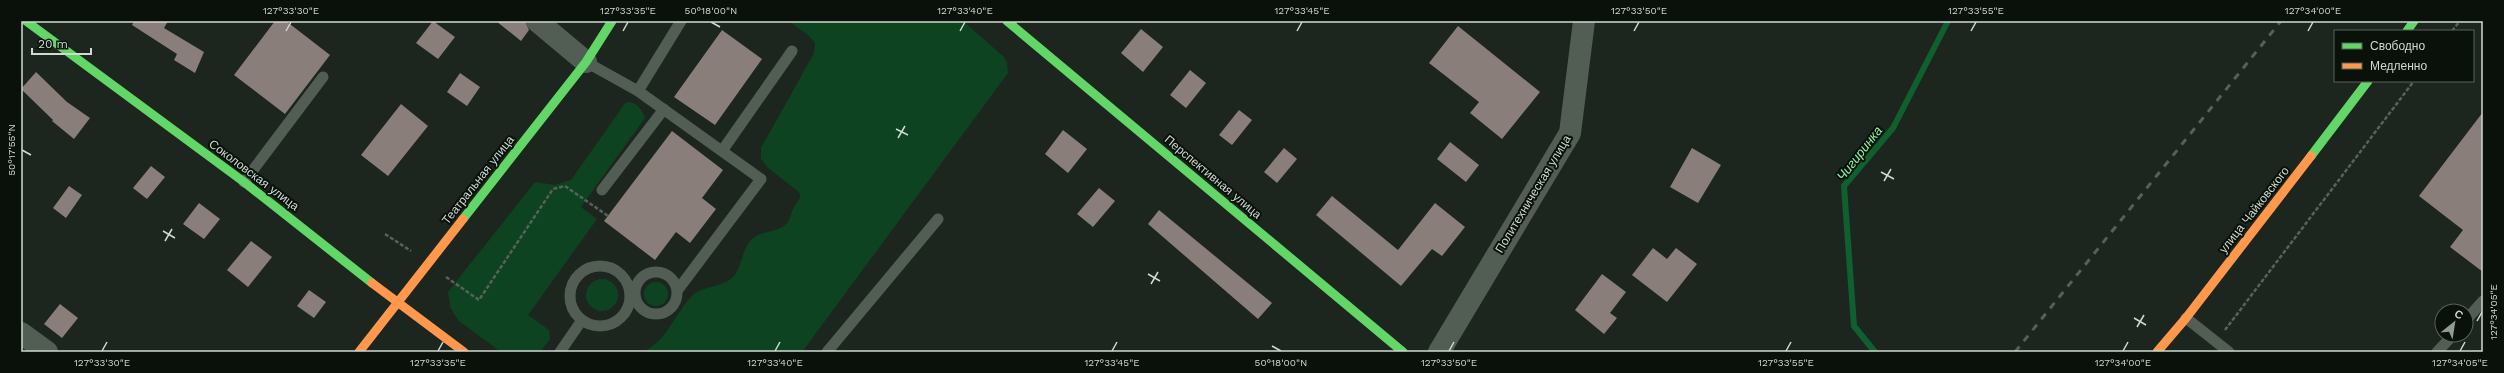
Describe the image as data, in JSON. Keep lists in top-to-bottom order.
{
  "streets": {
    "street": [
      "Соколовская улица",
      "Перспективная улица",
      "Театральная улица",
      "Политехническая улица",
      "улица Чайковского"
    ]
  },
  "crossings": [
    ["Соколовская улица", "Театральная улица"]
  ],
  "water": ["Чигиринка"],
  "legend": ["Свободно", "Медленно"],
  "scale_bar": "20 m",
  "north": "top right",
  "coordinates": [
    "127°33'30\"E",
    "127°33'35\"E",
    "50°18'00\"N",
    "127°33'40\"E",
    "127°33'45\"E",
    "127°33'50\"E",
    "127°33'55\"E",
    "127°34'00\"E",
    "50°17'55\"N",
    "127°34'05\"E"
  ]
}
